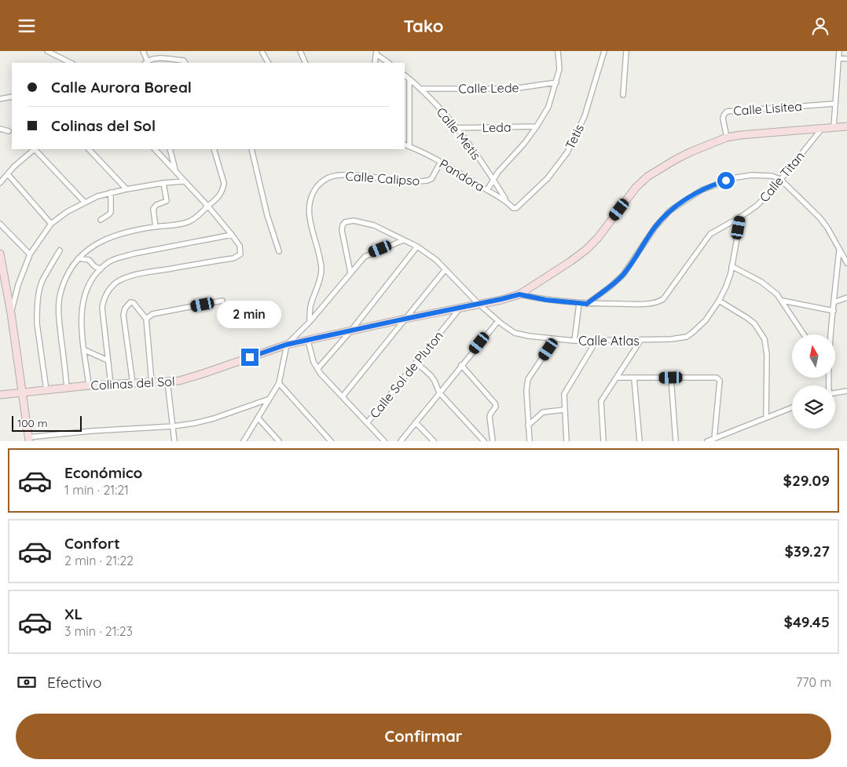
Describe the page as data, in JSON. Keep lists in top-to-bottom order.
{
  "streets": {
    "street": [
      "Calle Lede",
      "Calle Lisitea",
      "Leda",
      "Calle Metis",
      "Tetis",
      "Pandora",
      "Calle Titan",
      "Calle Calipso",
      "Calle Atlas",
      "Calle Sol de Pluton",
      "Colinas del Sol"
    ]
  },
  "crossings": [
    ["Calle Lede", "Calle Metis"],
    ["Calle Lisitea", "Colinas del Sol"],
    ["Leda", "Calle Metis"],
    ["Calle Metis", "Pandora"],
    ["Tetis", "Pandora"],
    ["Pandora", "Calle Calipso"],
    ["Calle Titan", "Calle Atlas"],
    ["Calle Titan", "Colinas del Sol"],
    ["Calle Atlas", "Colinas del Sol"],
    ["Calle Sol de Pluton", "Colinas del Sol"]
  ],
  "scale_bar": "100 m",
  "north": "top",
  "page": {
    "header": "Tako",
    "banner": ["Calle Aurora Boreal", "Colinas del Sol"],
    "bubble": "2 min",
    "scale": "100 m",
    "list": [
      {
        "name": "Económico",
        "note": "1 min · 21:21",
        "value": "$29.09"
      },
      {
        "name": "Confort",
        "note": "2 min · 21:22",
        "value": "$39.27"
      },
      {
        "name": "XL",
        "note": "3 min · 21:23",
        "value": "$49.45"
      }
    ],
    "pay": ["Efectivo", "770 m"],
    "buttons": "Confirmar"
  }
}
